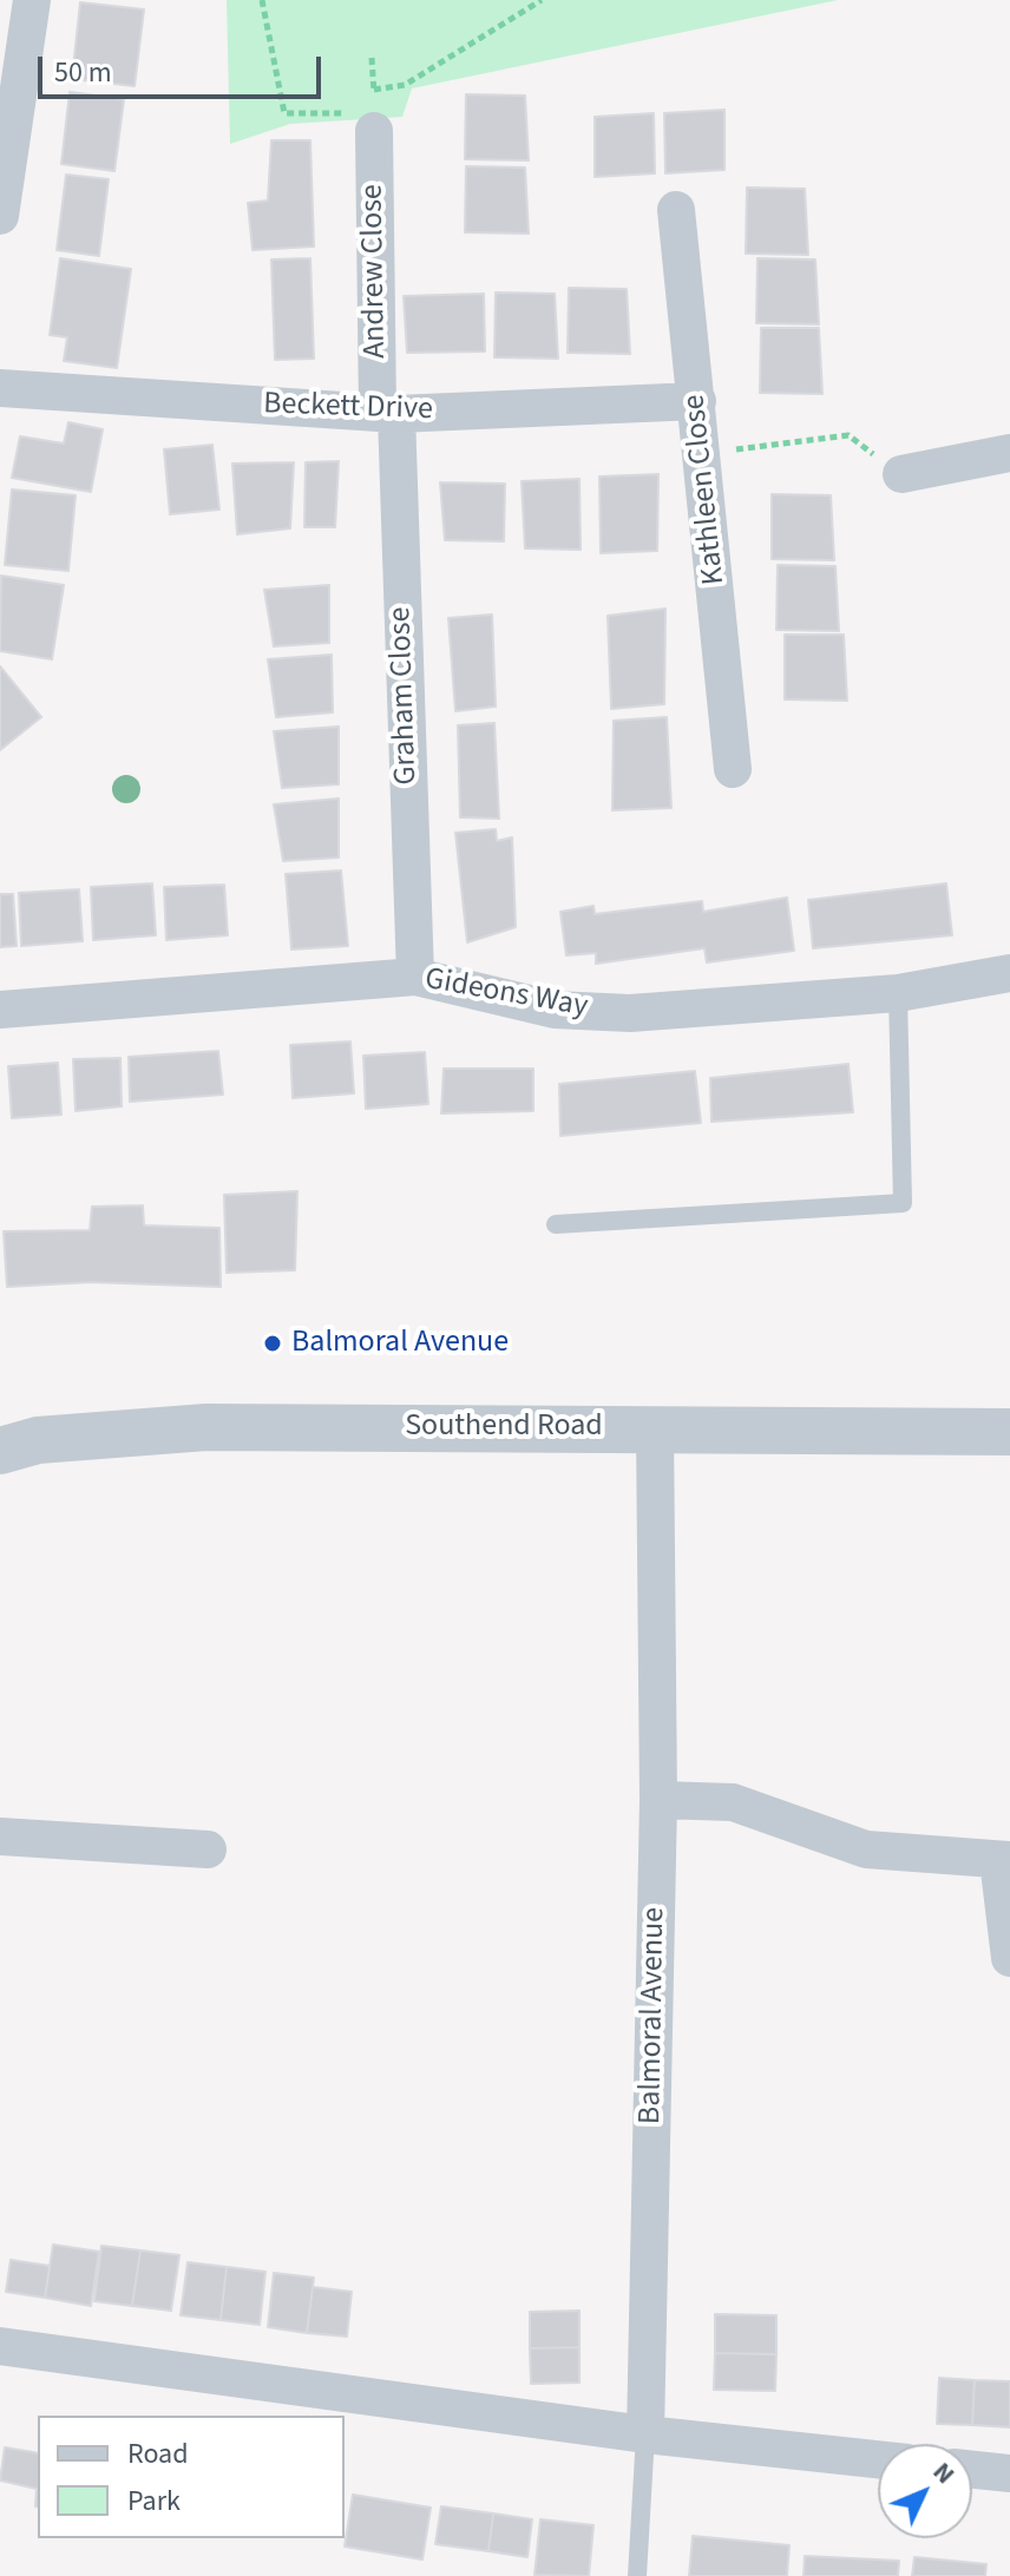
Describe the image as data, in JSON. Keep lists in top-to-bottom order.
{
  "streets": {
    "street": [
      "Andrew Close",
      "Beckett Drive",
      "Kathleen Close",
      "Graham Close",
      "Gideons Way",
      "Southend Road",
      "Balmoral Avenue"
    ]
  },
  "crossings": [
    ["Andrew Close", "Beckett Drive"],
    ["Andrew Close", "Graham Close"],
    ["Beckett Drive", "Kathleen Close"],
    ["Beckett Drive", "Graham Close"],
    ["Graham Close", "Gideons Way"],
    ["Southend Road", "Balmoral Avenue"]
  ],
  "places": ["Balmoral Avenue"],
  "legend": ["Road", "Park"],
  "scale_bar": "50 m",
  "north": "top right"
}
